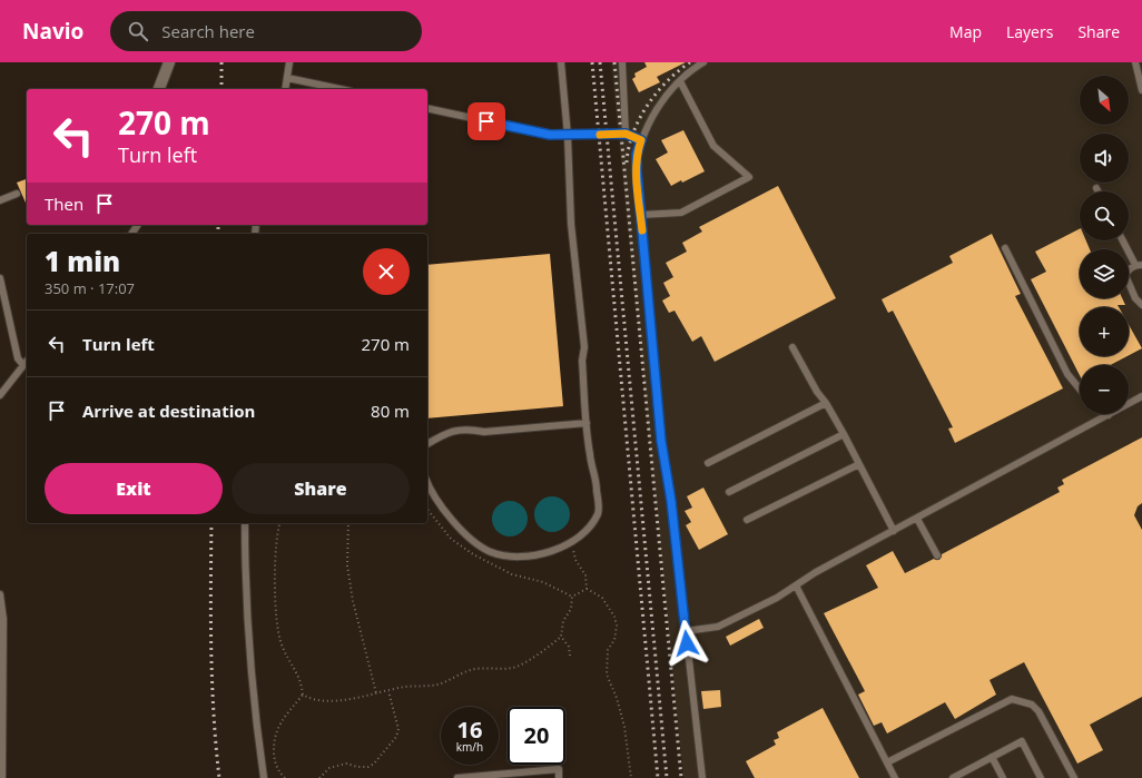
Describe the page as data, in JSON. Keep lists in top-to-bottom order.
{
  "north": "bottom right",
  "page": {
    "header": "Navio",
    "search": "Search here",
    "nav": ["Map", "Layers", "Share"],
    "map_buttons": ["+", "−"],
    "turn": ["270 m", "Turn left"],
    "then": "Then",
    "heading": ["1 min", "350 m · 17:07"],
    "list": [
      {
        "name": "Turn left",
        "value": "270 m"
      },
      {
        "name": "Arrive at destination",
        "value": "80 m"
      }
    ],
    "buttons": ["Exit", "Share"],
    "speed": "16 km/h",
    "limit": "20"
  }
}
